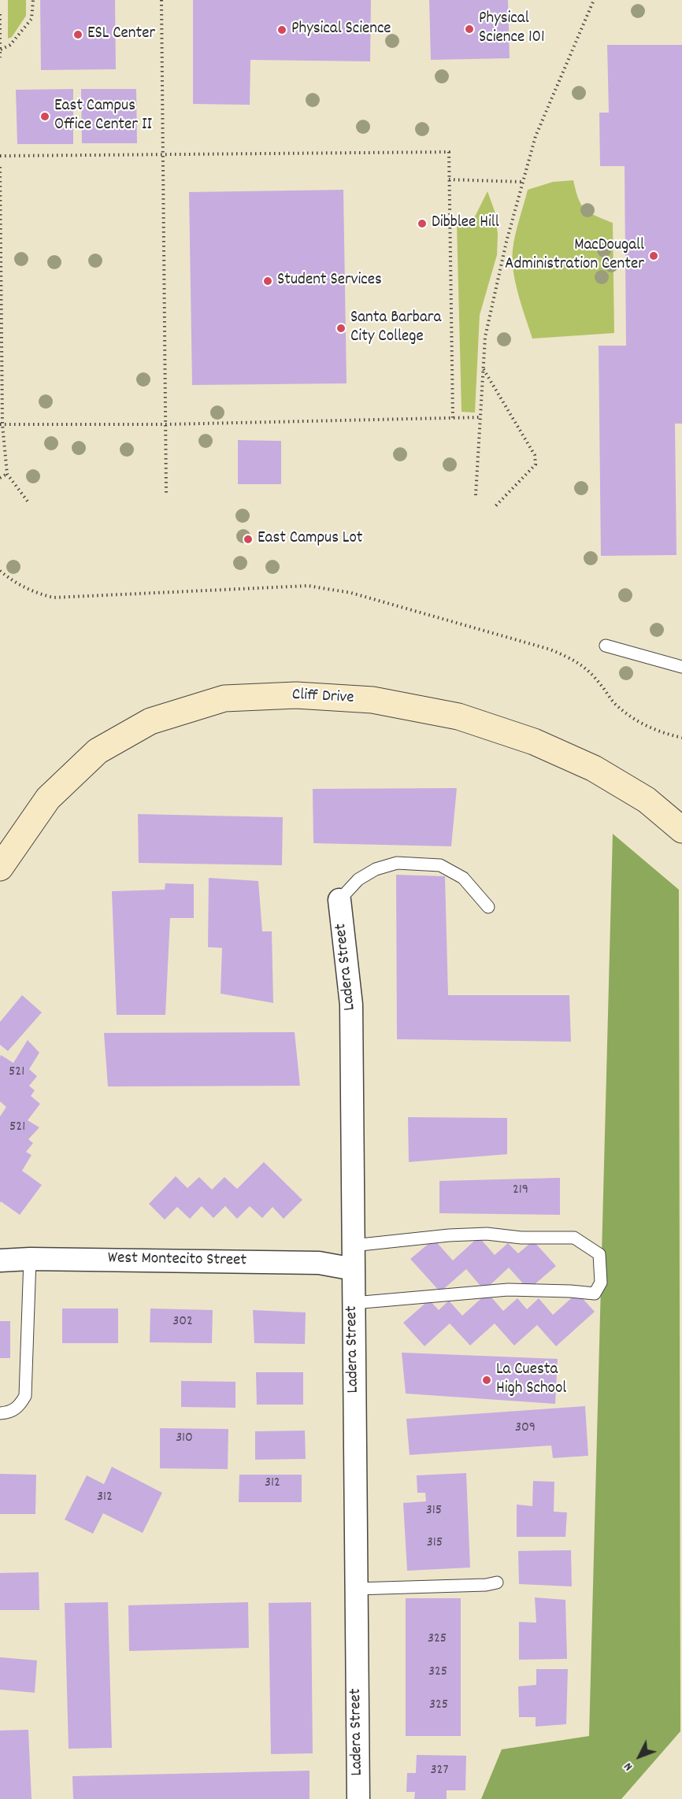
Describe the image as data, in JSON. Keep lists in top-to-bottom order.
{
  "streets": {
    "main road": ["Cliff Drive"],
    "street": ["Ladera Street", "West Montecito Street"]
  },
  "crossings": [
    ["Ladera Street", "West Montecito Street"]
  ],
  "places": [
    "Physical Science 101",
    "Physical Science",
    "ESL Center",
    "East Campus Office Center II",
    "Dibblee Hill",
    "MacDougall Administration Center",
    "Student Services",
    "Santa Barbara City College",
    "East Campus Lot",
    "La Cuesta High School"
  ],
  "house_numbers": [
    "521",
    "521",
    "219",
    "302",
    "309",
    "310",
    "312",
    "312",
    "315",
    "315",
    "325",
    "325",
    "325",
    "327"
  ],
  "north": "bottom left"
}
